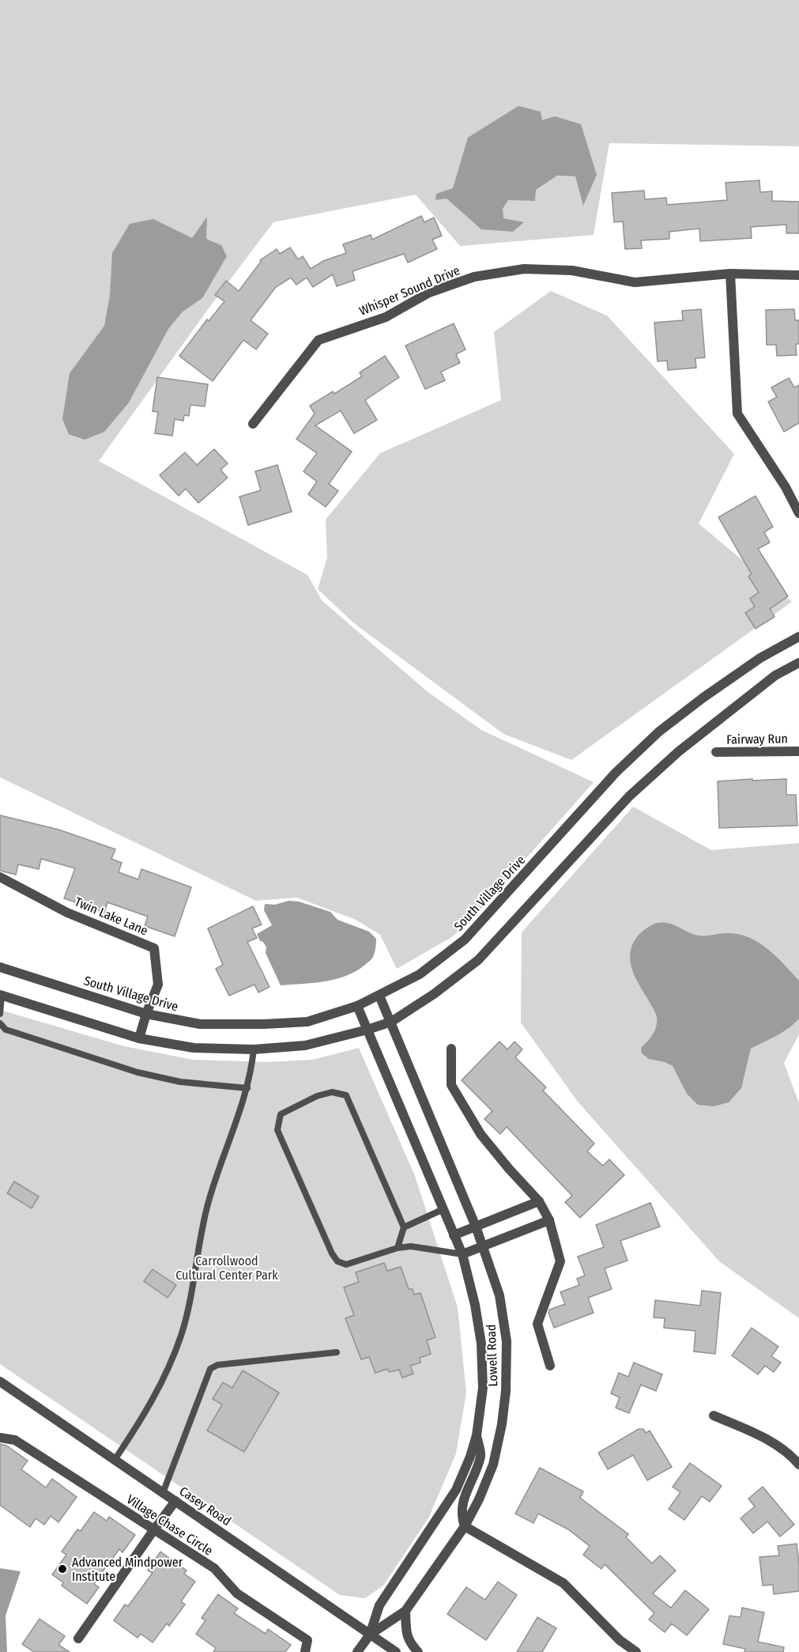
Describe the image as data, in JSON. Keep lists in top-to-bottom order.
{
  "streets": {
    "street": [
      "Whisper Sound Drive",
      "Fairway Run",
      "South Village Drive",
      "Twin Lake Lane",
      "Lowell Road",
      "Casey Road",
      "Village Chase Circle"
    ]
  },
  "crossings": [
    ["South Village Drive", "Twin Lake Lane"],
    ["South Village Drive", "Lowell Road"],
    ["Lowell Road", "Casey Road"]
  ],
  "parks": ["Carrollwood Cultural Center Park"],
  "places": ["Advanced Mindpower Institute"]
}
